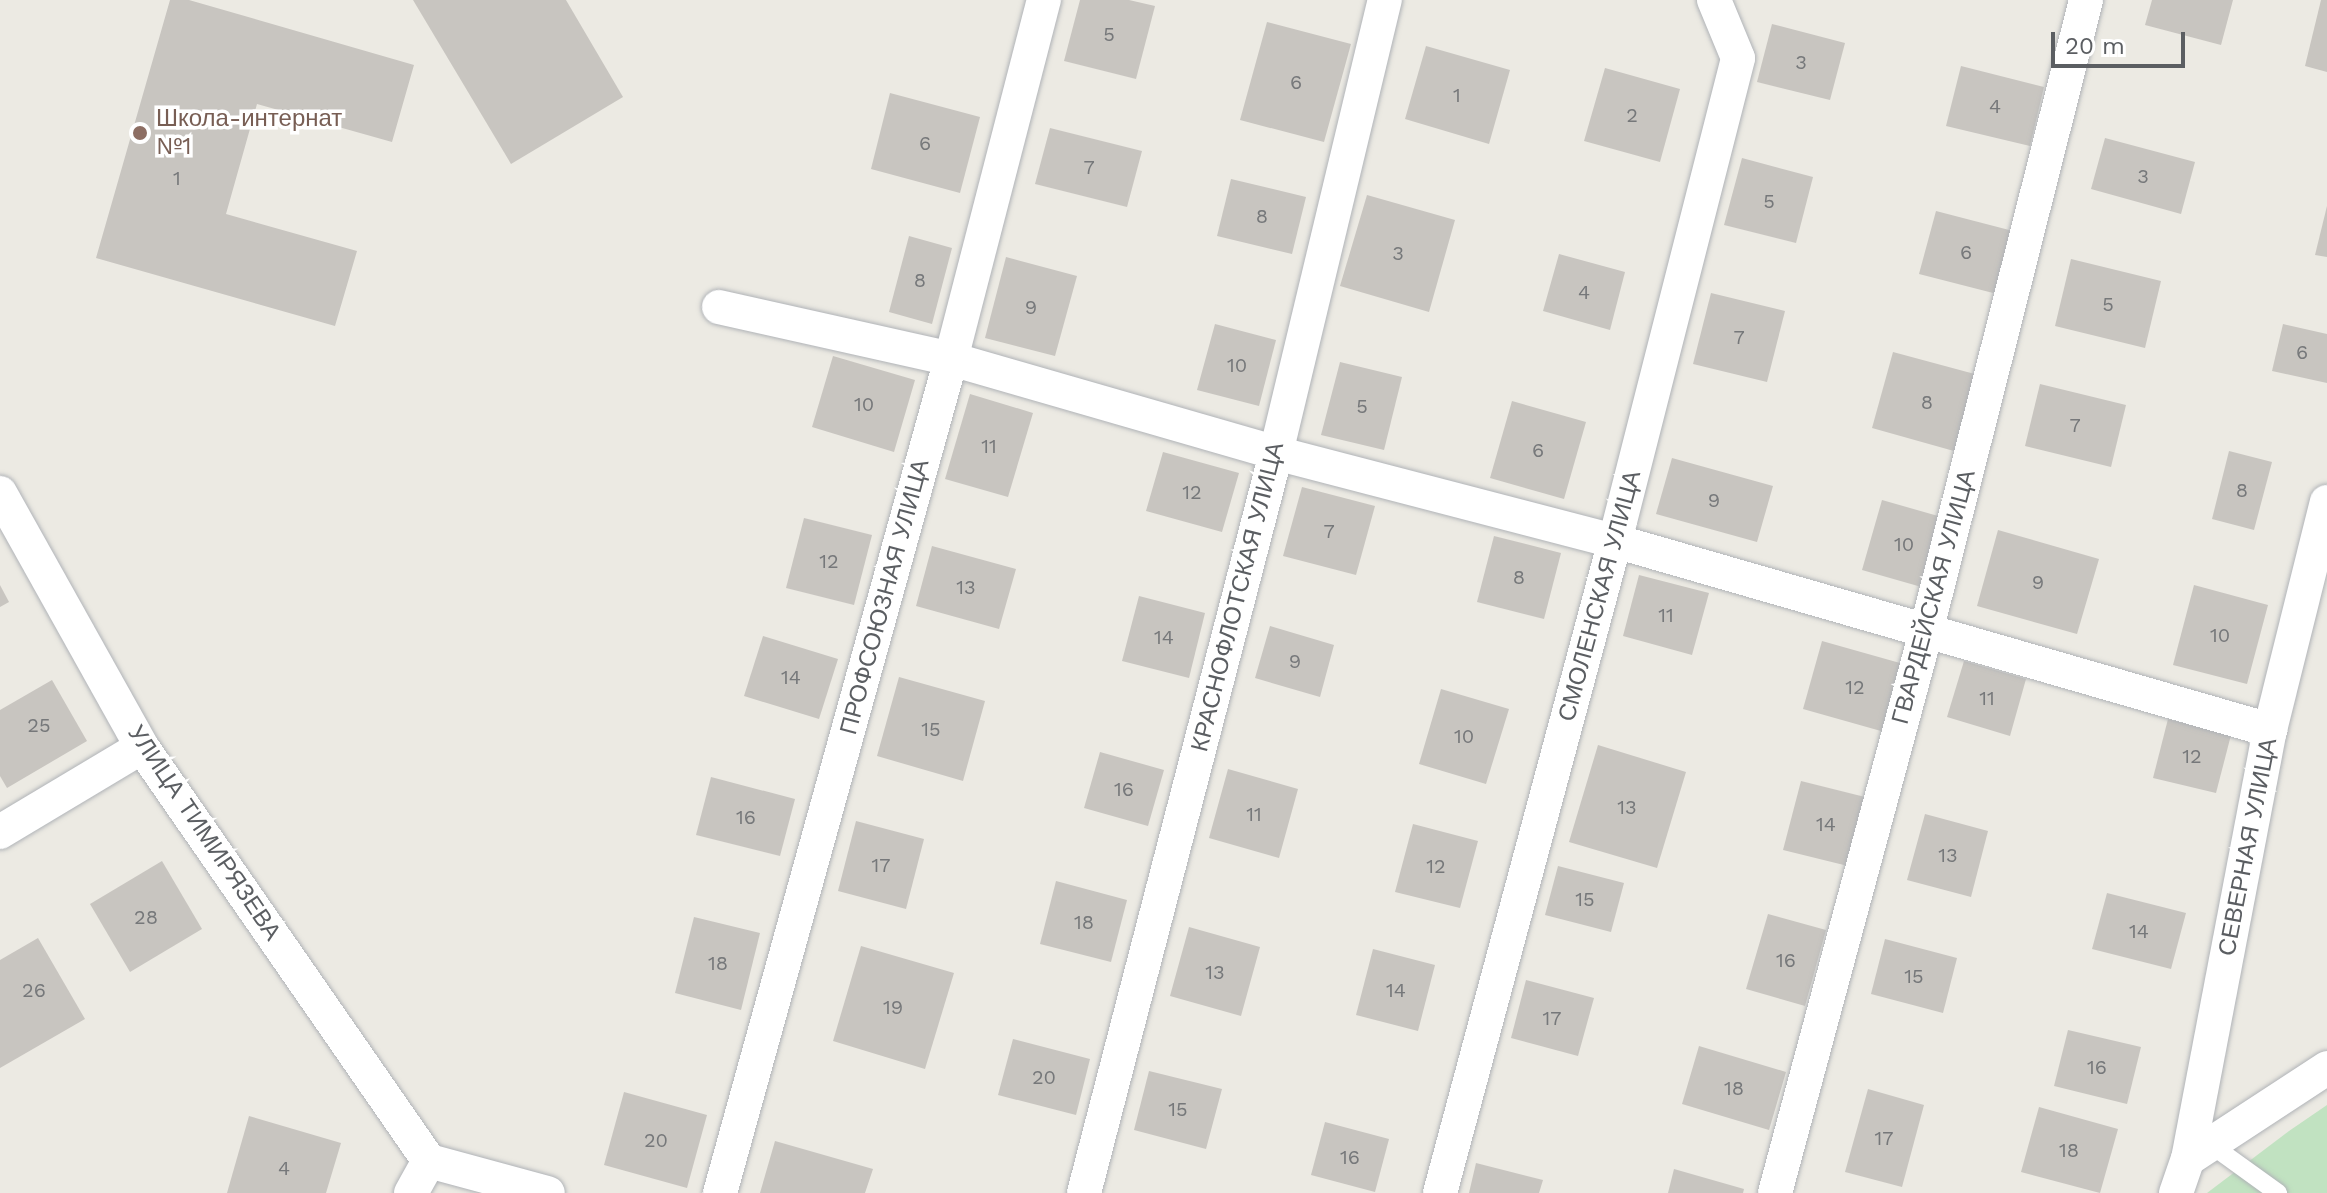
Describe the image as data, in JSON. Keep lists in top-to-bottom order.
{
  "streets": {
    "street": [
      "СМОЛЕНСКАЯ УЛИЦА",
      "ПРОФСОЮЗНАЯ УЛИЦА",
      "КРАСНОФЛОТСКАЯ УЛИЦА",
      "ГВАРДЕЙСКАЯ УЛИЦА",
      "УЛИЦА ТИМИРЯЗЕВА",
      "СЕВЕРНАЯ УЛИЦА"
    ]
  },
  "places": ["Школа-интернат №1"],
  "house_numbers": [
    "5",
    "3",
    "6",
    "1",
    "4",
    "2",
    "6",
    "7",
    "3",
    "1",
    "5",
    "8",
    "6",
    "3",
    "8",
    "4",
    "5",
    "9",
    "7",
    "6",
    "10",
    "8",
    "10",
    "5",
    "7",
    "11",
    "6",
    "8",
    "12",
    "9",
    "7",
    "10",
    "12",
    "8",
    "9",
    "13",
    "11",
    "10",
    "14",
    "9",
    "14",
    "12",
    "11",
    "25",
    "15",
    "10",
    "12",
    "16",
    "13",
    "11",
    "16",
    "14",
    "13",
    "17",
    "12",
    "15",
    "28",
    "18",
    "14",
    "16",
    "18",
    "13",
    "15",
    "26",
    "14",
    "19",
    "17",
    "16",
    "20",
    "18",
    "15",
    "17",
    "20",
    "18",
    "16",
    "4"
  ],
  "scale_bar": "20 m"
}
